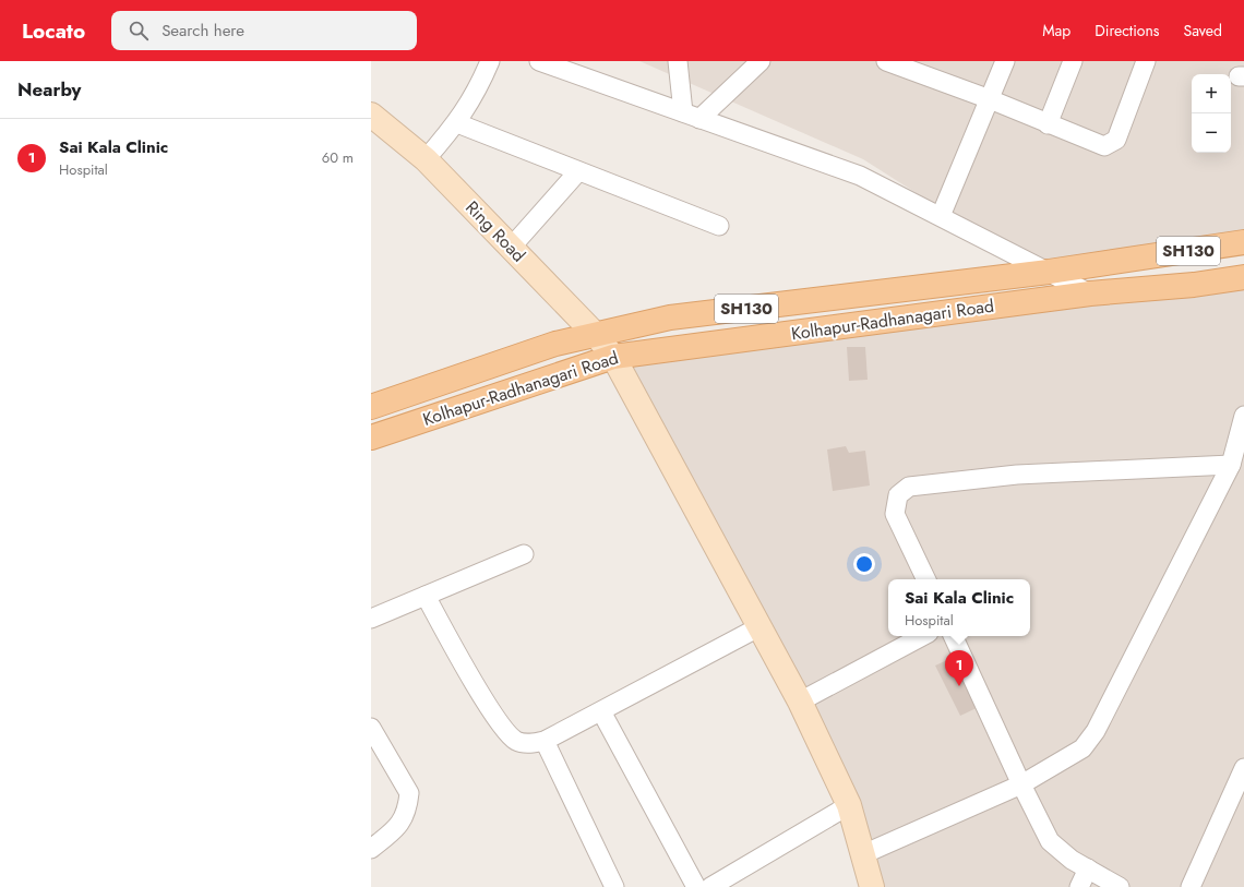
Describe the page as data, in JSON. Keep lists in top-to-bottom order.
{
  "streets": {
    "main road": ["Ring Road", "SH130", "Kolhapur-Radhanagari Road"]
  },
  "crossings": [
    ["Ring Road", "Kolhapur-Radhanagari Road"]
  ],
  "page": {
    "header": "Locato",
    "search": "Search here",
    "nav": ["Map", "Directions", "Saved"],
    "heading": "Nearby",
    "map_buttons": ["+", "−"],
    "list": [
      {
        "mark": "1",
        "name": "Sai Kala Clinic",
        "note": "Hospital",
        "value": "60 m"
      }
    ],
    "popup": ["Sai Kala Clinic", "Hospital"],
    "pins": "1"
  }
}
